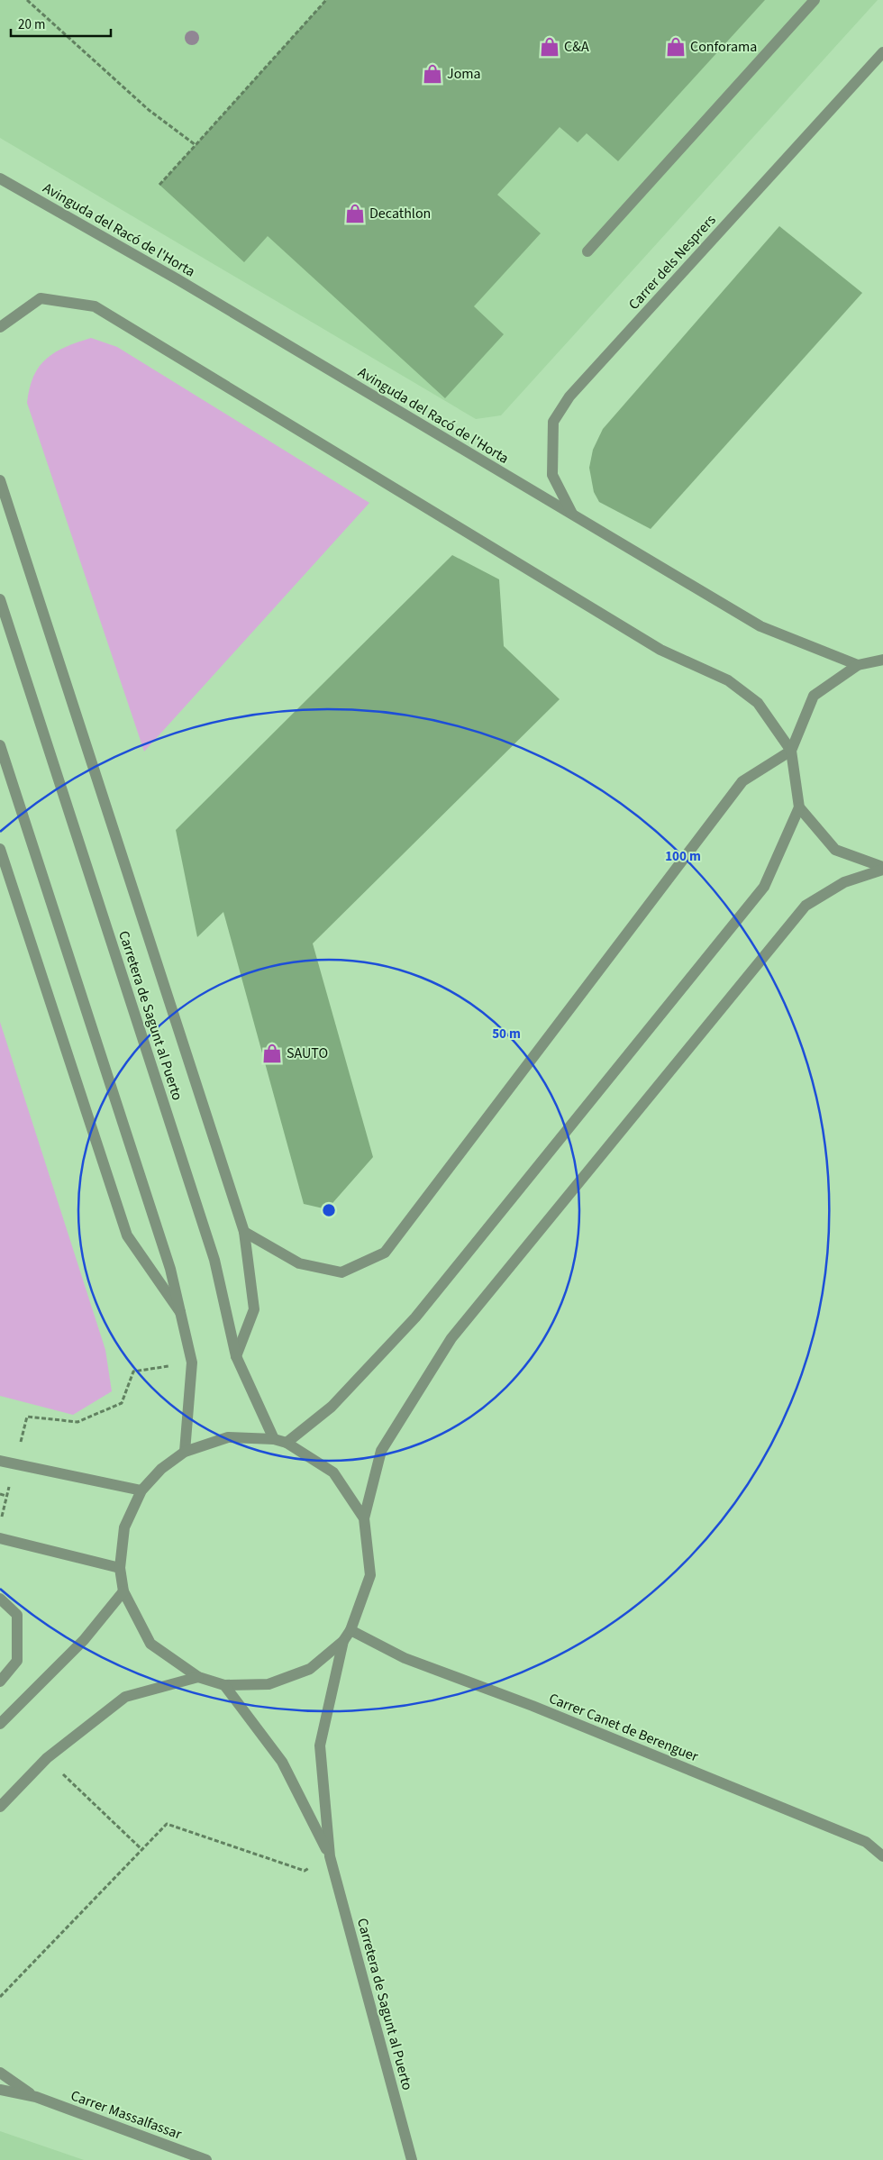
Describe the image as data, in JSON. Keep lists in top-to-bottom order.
{
  "streets": {
    "street": [
      "Avinguda del Racó de l'Horta",
      "Carrer dels Nesprers",
      "Carretera de Sagunt al Puerto",
      "Carrer Canet de Berenguer",
      "Carrer Massalfassar"
    ]
  },
  "crossings": [
    ["Avinguda del Racó de l'Horta", "Carrer dels Nesprers"]
  ],
  "places": {
    "shop": [
      "C&A",
      "Conforama",
      "Joma",
      "Decathlon",
      "SAUTO"
    ]
  },
  "scale_bar": "20 m",
  "rings": ["100 m", "50 m"]
}
